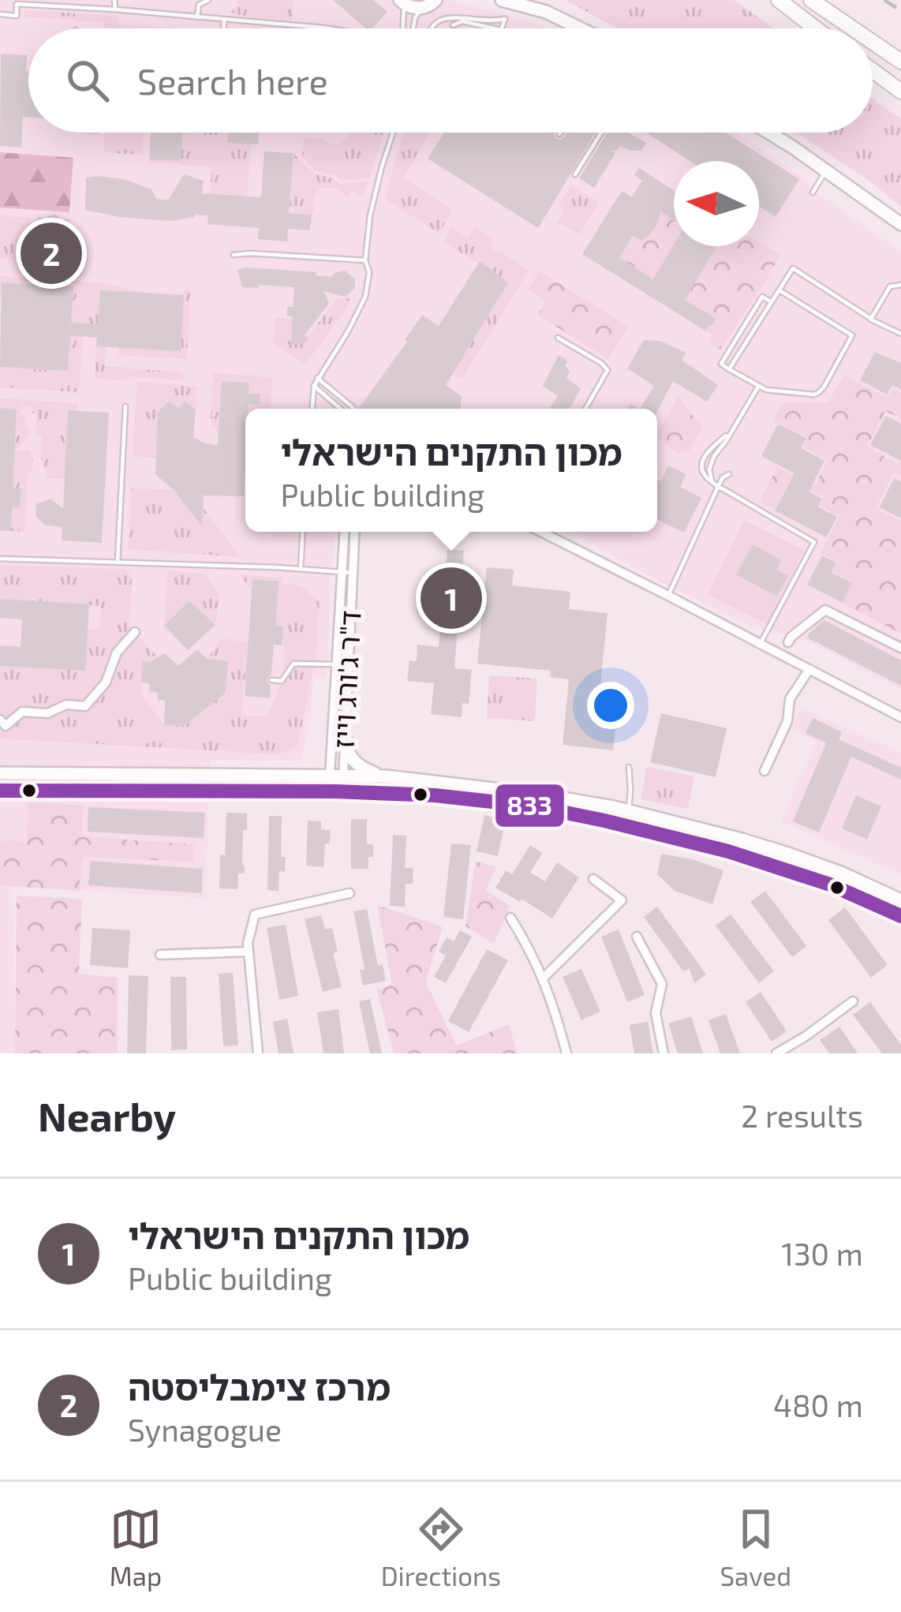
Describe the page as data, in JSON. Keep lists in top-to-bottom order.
{
  "streets": {
    "street": ["ד\"ר ג'ורג וייז"]
  },
  "lines": ["transit line 833"],
  "north": "left",
  "page": {
    "search": "Search here",
    "pins": ["2", "1"],
    "popup": ["מכון התקנים הישראלי", "Public building"],
    "heading": ["Nearby", "2 results"],
    "list": [
      {
        "mark": "1",
        "name": "מכון התקנים הישראלי",
        "note": "Public building",
        "value": "130 m"
      },
      {
        "mark": "2",
        "name": "מרכז צימבליסטה",
        "note": "Synagogue",
        "value": "480 m"
      }
    ],
    "nav": ["Map", "Directions", "Saved"]
  }
}
